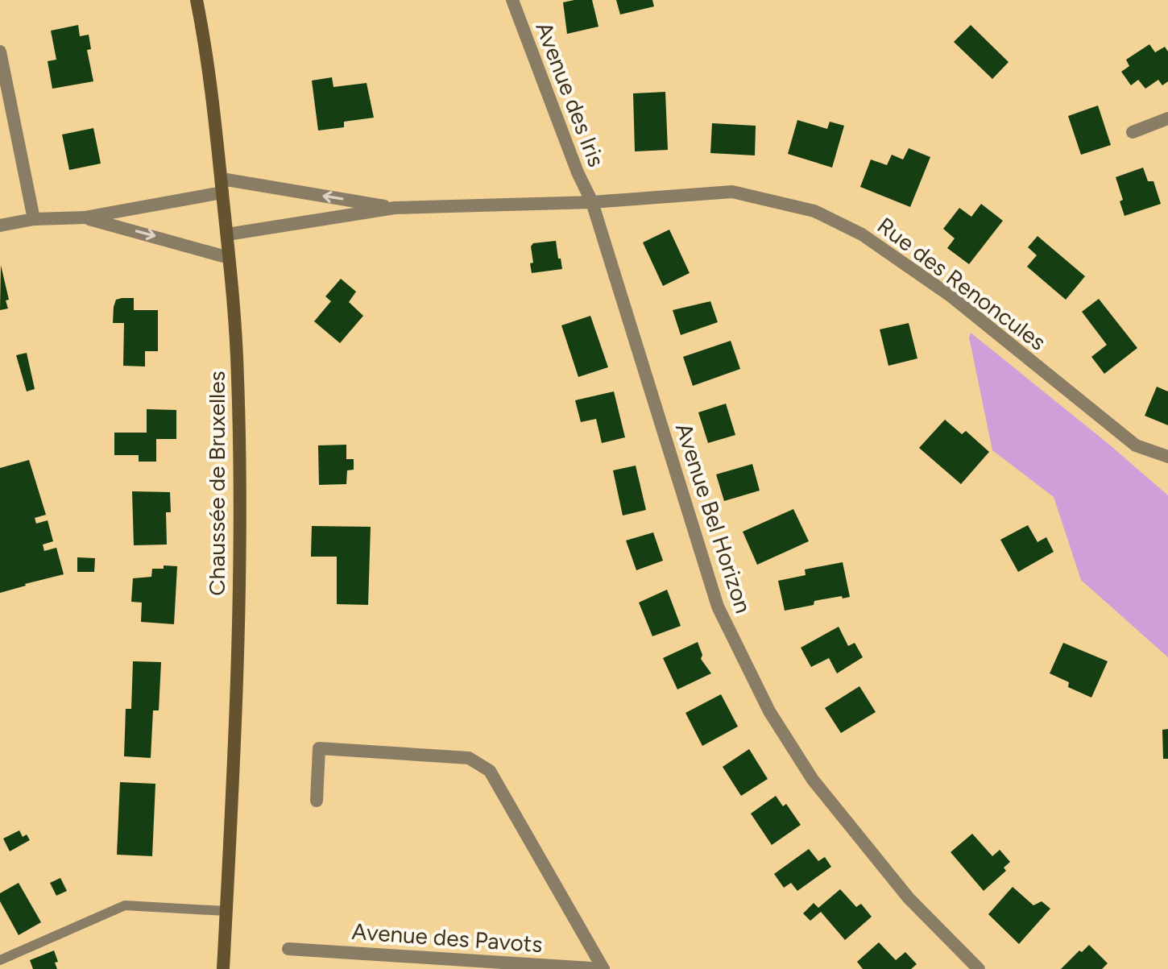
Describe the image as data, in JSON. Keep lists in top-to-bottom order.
{
  "streets": {
    "main road": ["Chaussée de Bruxelles"],
    "street": [
      "Avenue des Iris",
      "Rue des Renoncules",
      "Avenue Bel Horizon",
      "Avenue des Pavots"
    ]
  },
  "crossings": [
    ["Avenue des Iris", "Rue des Renoncules"],
    ["Avenue des Iris", "Avenue Bel Horizon"],
    ["Rue des Renoncules", "Avenue Bel Horizon"]
  ]
}
